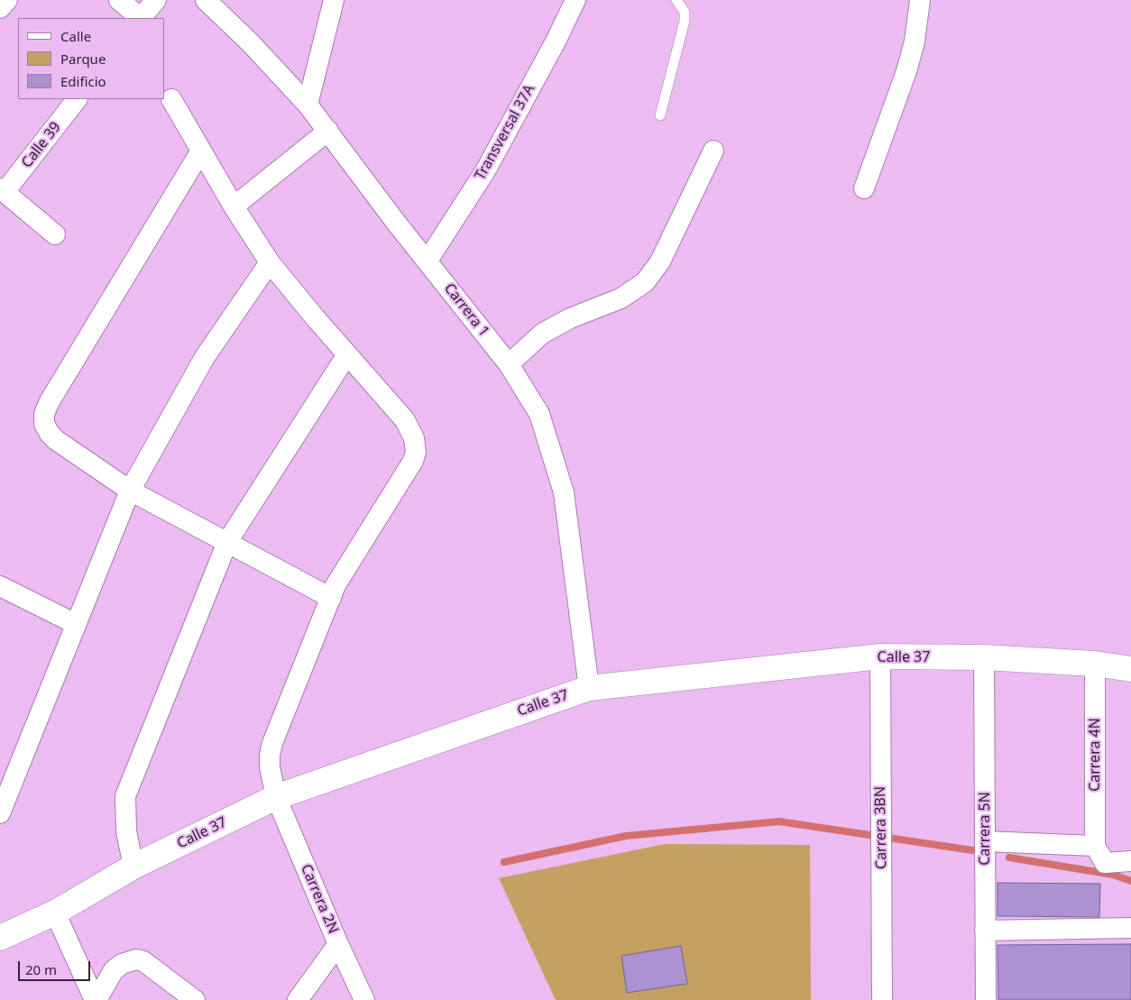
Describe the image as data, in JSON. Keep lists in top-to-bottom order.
{
  "streets": {
    "street": [
      "Transversal 37A",
      "Calle 39",
      "Carrera 1",
      "Calle 37",
      "Carrera 4N",
      "Carrera 3BN",
      "Carrera 5N",
      "Carrera 2N"
    ]
  },
  "crossings": [
    ["Transversal 37A", "Carrera 1"],
    ["Carrera 1", "Calle 37"],
    ["Calle 37", "Carrera 4N"],
    ["Calle 37", "Carrera 3BN"],
    ["Calle 37", "Carrera 5N"],
    ["Calle 37", "Carrera 2N"]
  ],
  "legend": ["Calle", "Parque", "Edificio"],
  "scale_bar": "20 m"
}
